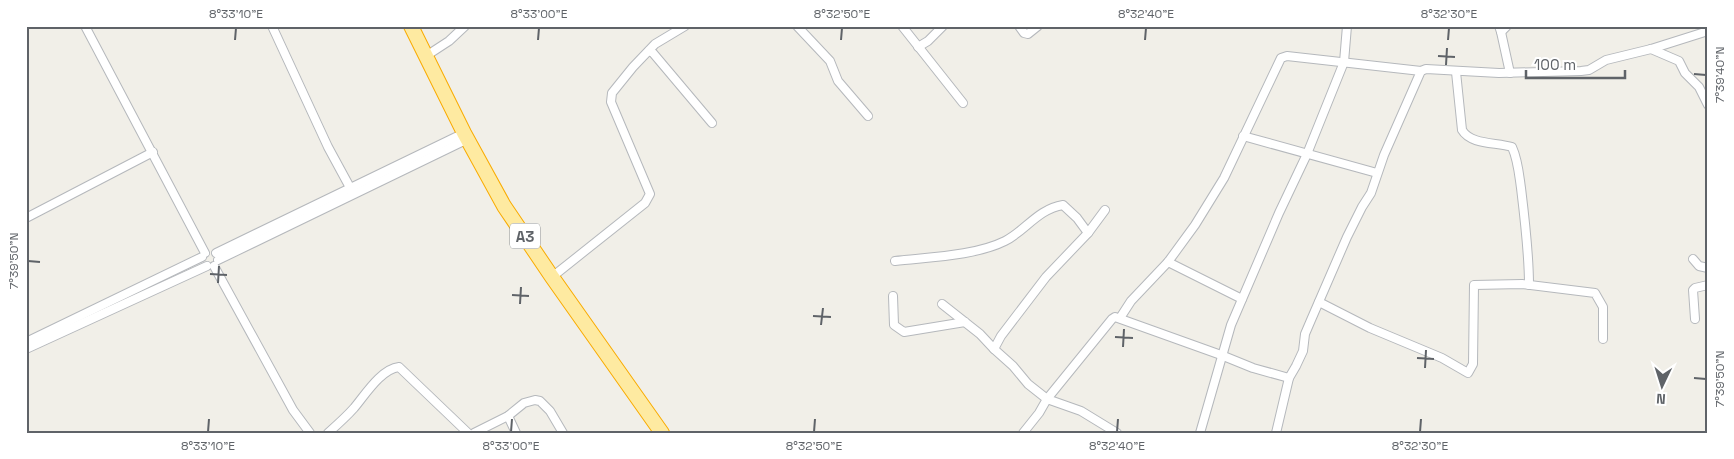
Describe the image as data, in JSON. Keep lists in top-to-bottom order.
{
  "streets": {
    "highway": ["A3"]
  },
  "scale_bar": "100 m",
  "north": "bottom",
  "coordinates": [
    "8°33'10\"E",
    "8°33'00\"E",
    "8°32'50\"E",
    "8°32'40\"E",
    "8°32'30\"E",
    "7°39'40\"N",
    "7°39'50\"N"
  ]
}
